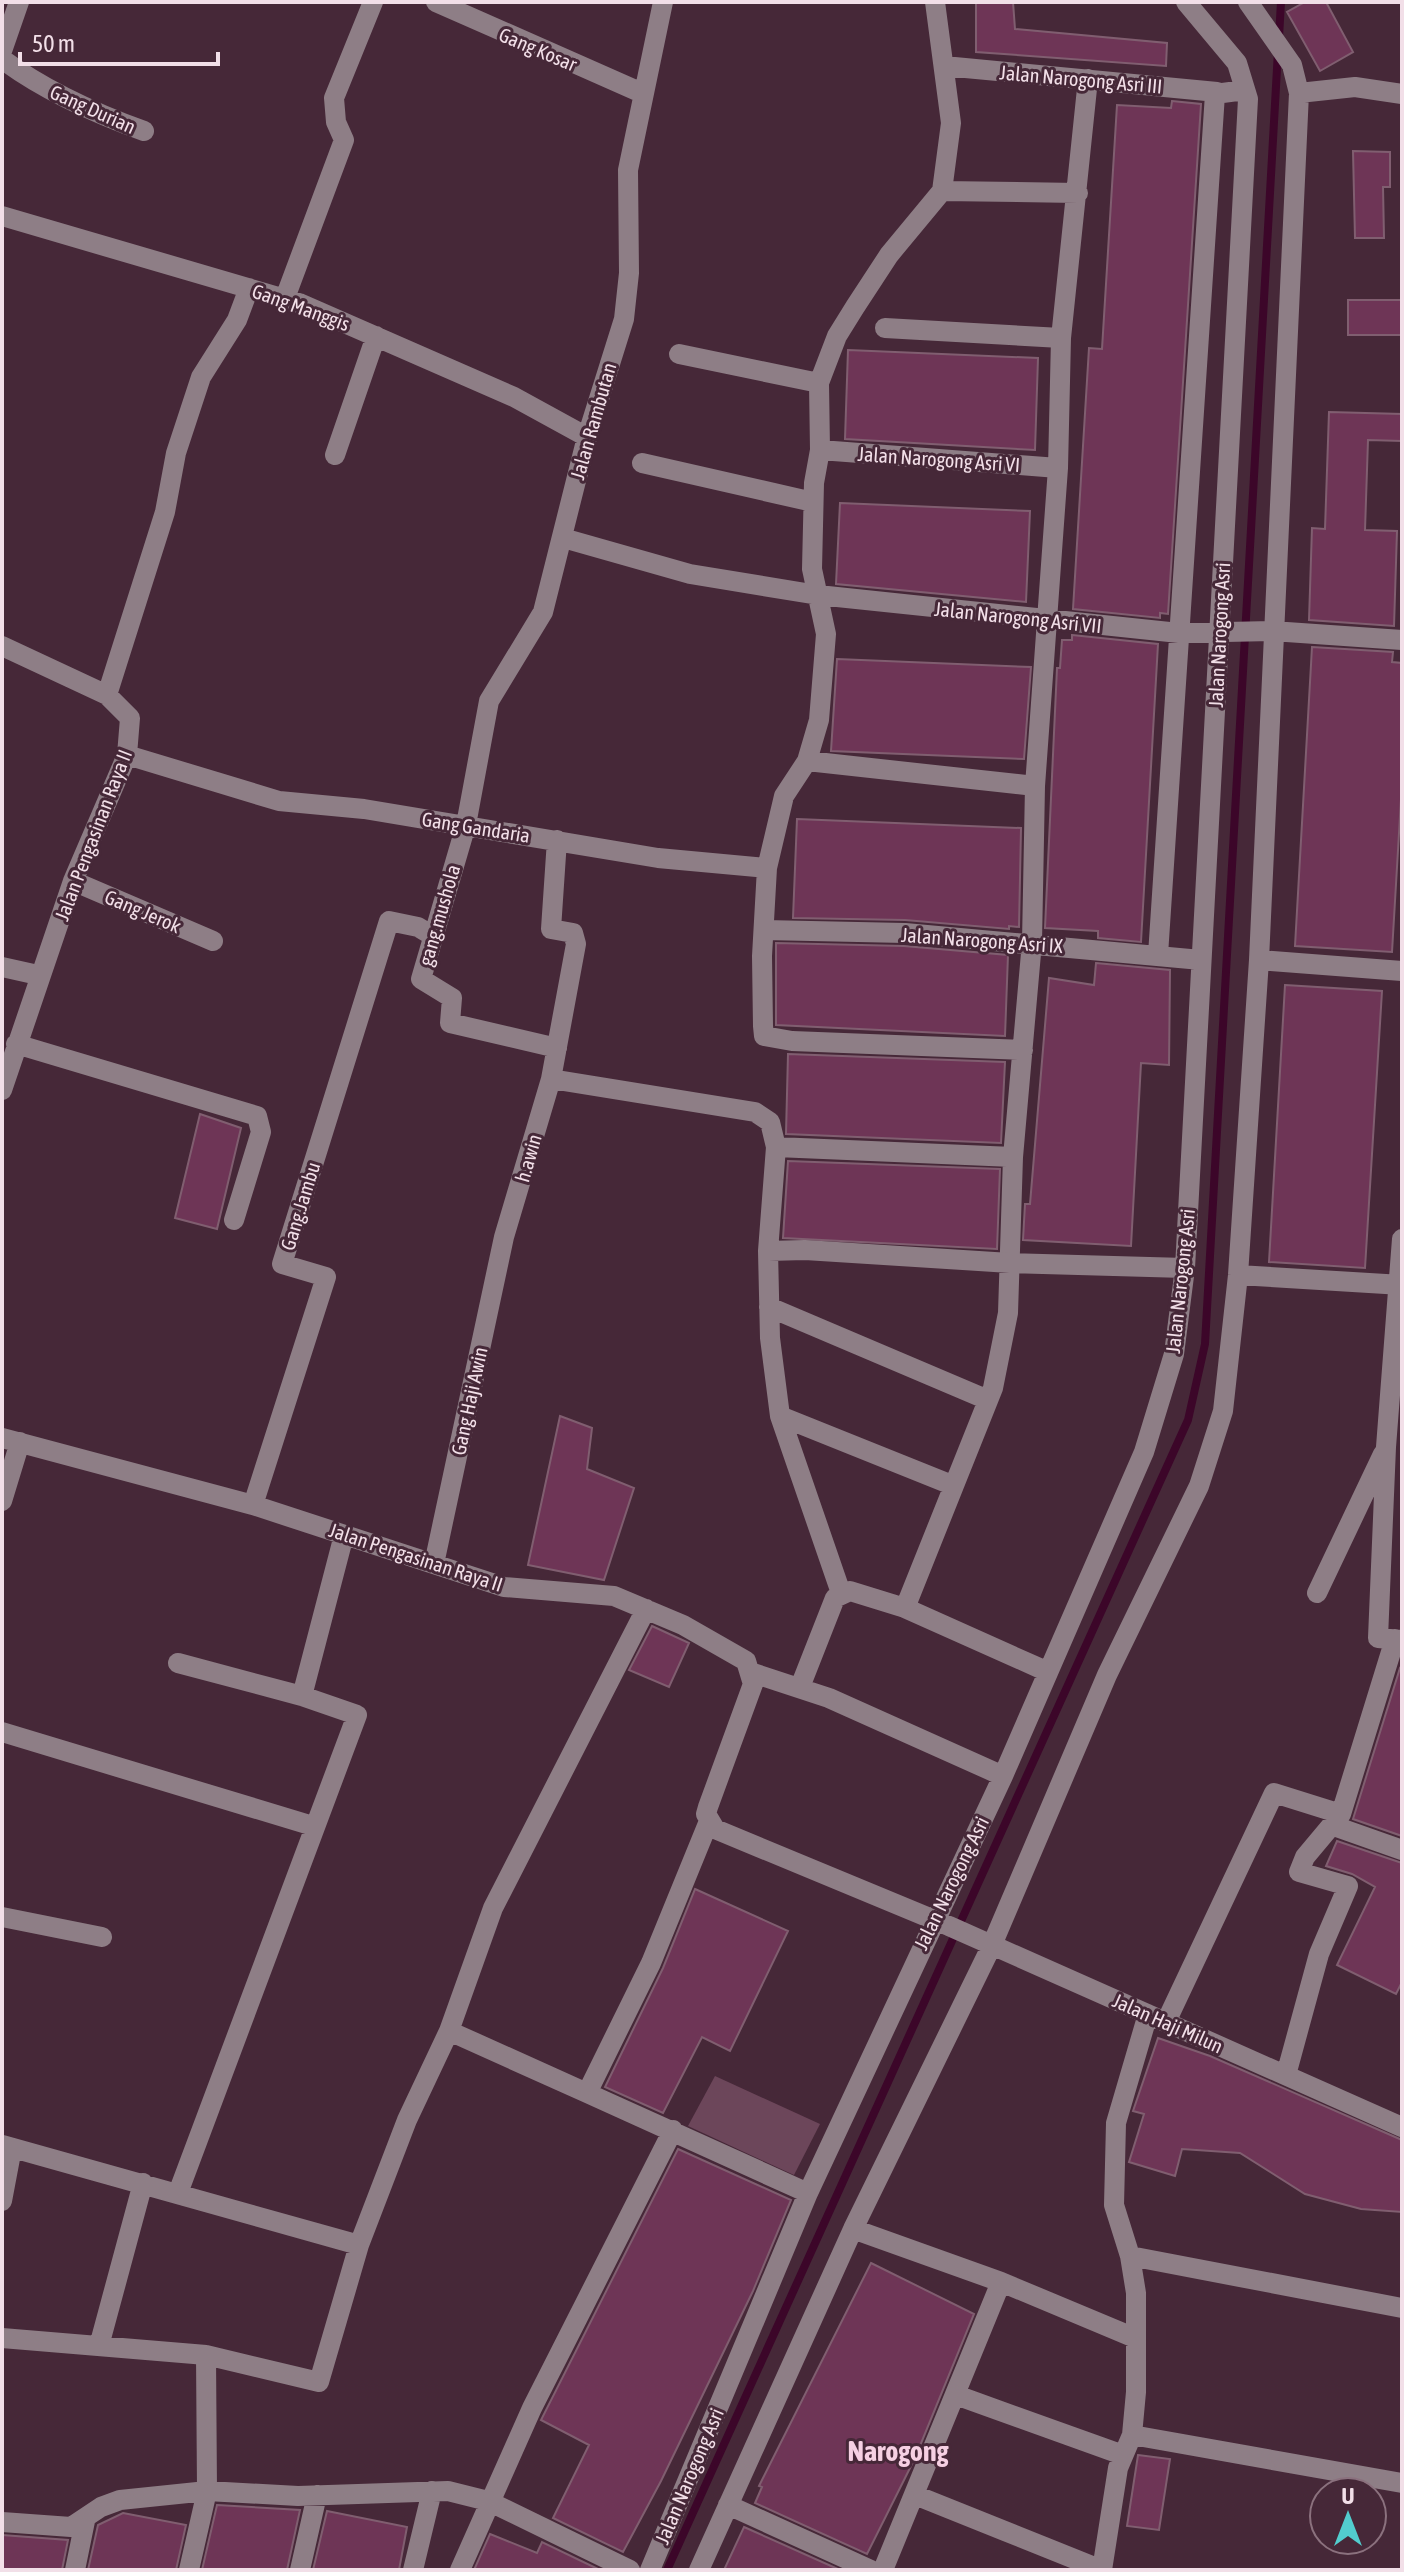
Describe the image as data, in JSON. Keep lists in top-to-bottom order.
{
  "streets": {
    "street": [
      "Gang Kosar",
      "Jalan Narogong Asri III",
      "Gang Durian",
      "Gang Manggis",
      "Jalan Rambutan",
      "Jalan Narogong Asri VI",
      "Jalan Narogong Asri VII",
      "Jalan Narogong Asri",
      "Gang Gandaria",
      "Jalan Pengasinan Raya II",
      "Gang Jerok",
      "gang.mushola",
      "Jalan Narogong Asri IX",
      "h.awin",
      "Gang.Jambu",
      "Gang Haji Awin",
      "Jalan Haji Milun"
    ]
  },
  "crossings": [
    ["Gang Kosar", "Jalan Rambutan"],
    ["Jalan Narogong Asri III", "Jalan Narogong Asri"],
    ["Gang Manggis", "Jalan Rambutan"],
    ["Jalan Rambutan", "Jalan Narogong Asri VII"],
    ["Jalan Rambutan", "Gang Gandaria"],
    ["Jalan Rambutan", "gang.mushola"],
    ["Jalan Narogong Asri VII", "Jalan Narogong Asri"],
    ["Jalan Narogong Asri", "Jalan Narogong Asri IX"],
    ["Jalan Narogong Asri", "Jalan Haji Milun"],
    ["Gang Gandaria", "Jalan Pengasinan Raya II"],
    ["Gang Gandaria", "gang.mushola"],
    ["Gang Gandaria", "h.awin"],
    ["Jalan Pengasinan Raya II", "Gang Jerok"],
    ["Jalan Pengasinan Raya II", "Gang.Jambu"],
    ["Jalan Pengasinan Raya II", "Gang Haji Awin"],
    ["gang.mushola", "h.awin"],
    ["gang.mushola", "Gang.Jambu"],
    ["h.awin", "Gang Haji Awin"]
  ],
  "districts": ["Narogong"],
  "scale_bar": "50 m",
  "north": "top"
}
